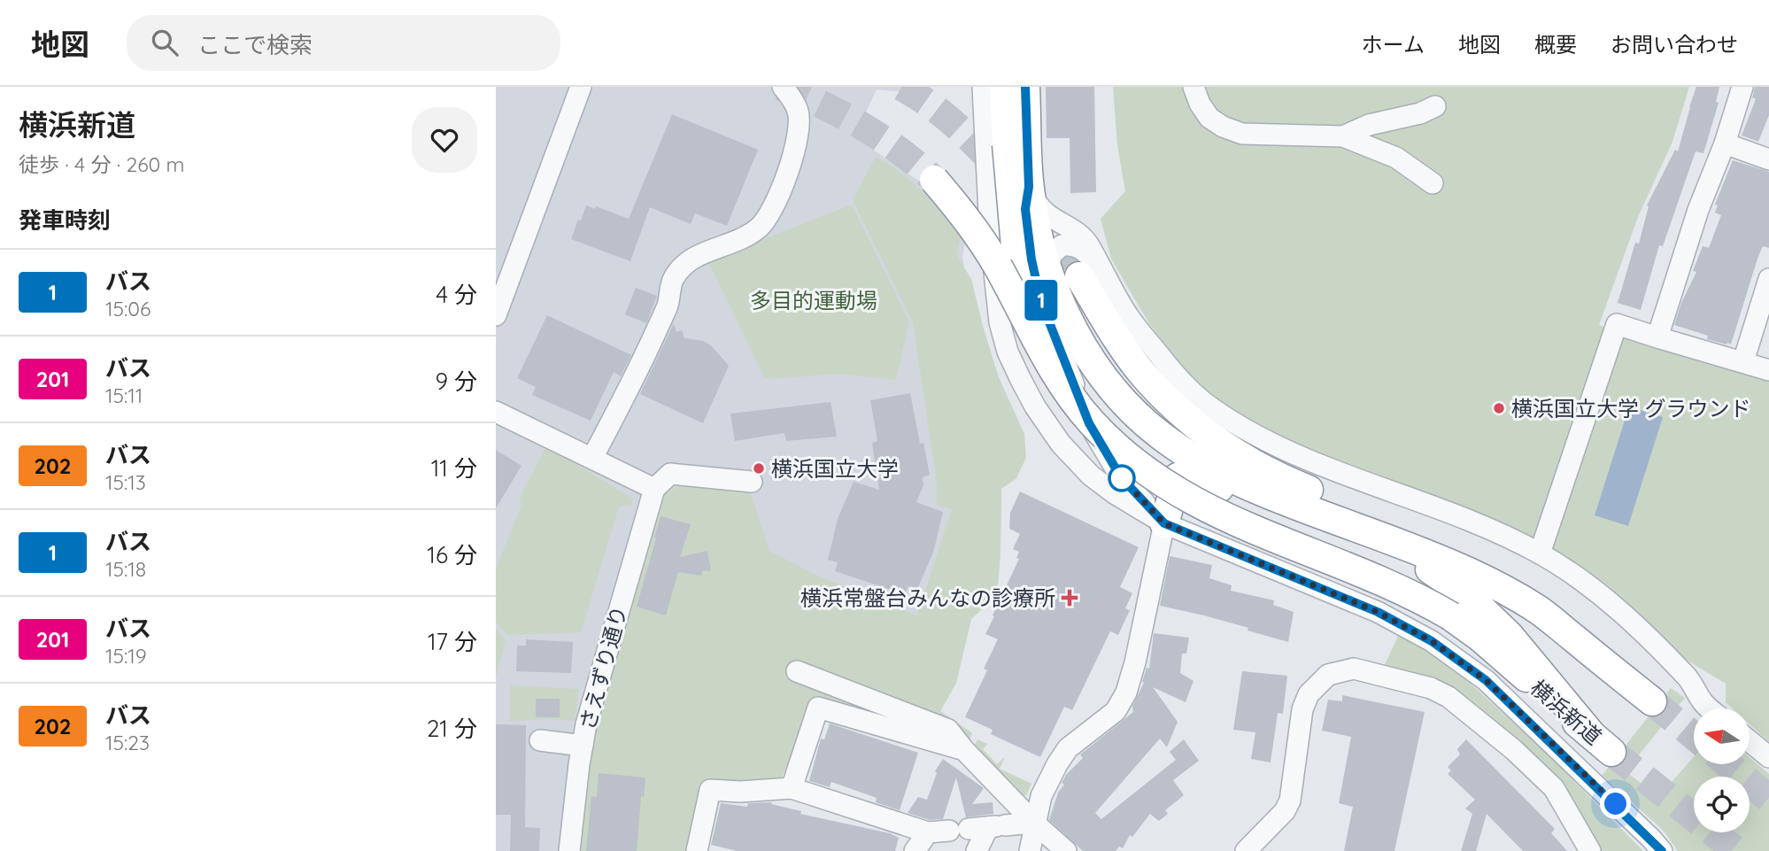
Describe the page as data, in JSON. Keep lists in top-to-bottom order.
{
  "streets": {
    "highway": ["横浜新道"],
    "street": ["さえずり通り"]
  },
  "parks": ["多目的運動場"],
  "places": {
    "other": ["横浜国立大学 グラウンド", "横浜国立大学"],
    "health": ["横浜常盤台みんなの診療所"]
  },
  "lines": ["bus line 1"],
  "north": "left",
  "page": {
    "header": "地図",
    "search": "ここで検索",
    "nav": [
      "ホーム",
      "地図",
      "概要",
      "お問い合わせ"
    ],
    "heading": [
      ["横浜新道", "徒歩 · 4 分 · 260 m"],
      "発車時刻"
    ],
    "on_map": "1",
    "list": [
      {
        "mark": "1",
        "name": "バス",
        "note": "15:06",
        "value": "4 分"
      },
      {
        "mark": "201",
        "name": "バス",
        "note": "15:11",
        "value": "9 分"
      },
      {
        "mark": "202",
        "name": "バス",
        "note": "15:13",
        "value": "11 分"
      },
      {
        "mark": "1",
        "name": "バス",
        "note": "15:18",
        "value": "16 分"
      },
      {
        "mark": "201",
        "name": "バス",
        "note": "15:19",
        "value": "17 分"
      },
      {
        "mark": "202",
        "name": "バス",
        "note": "15:23",
        "value": "21 分"
      }
    ]
  }
}
